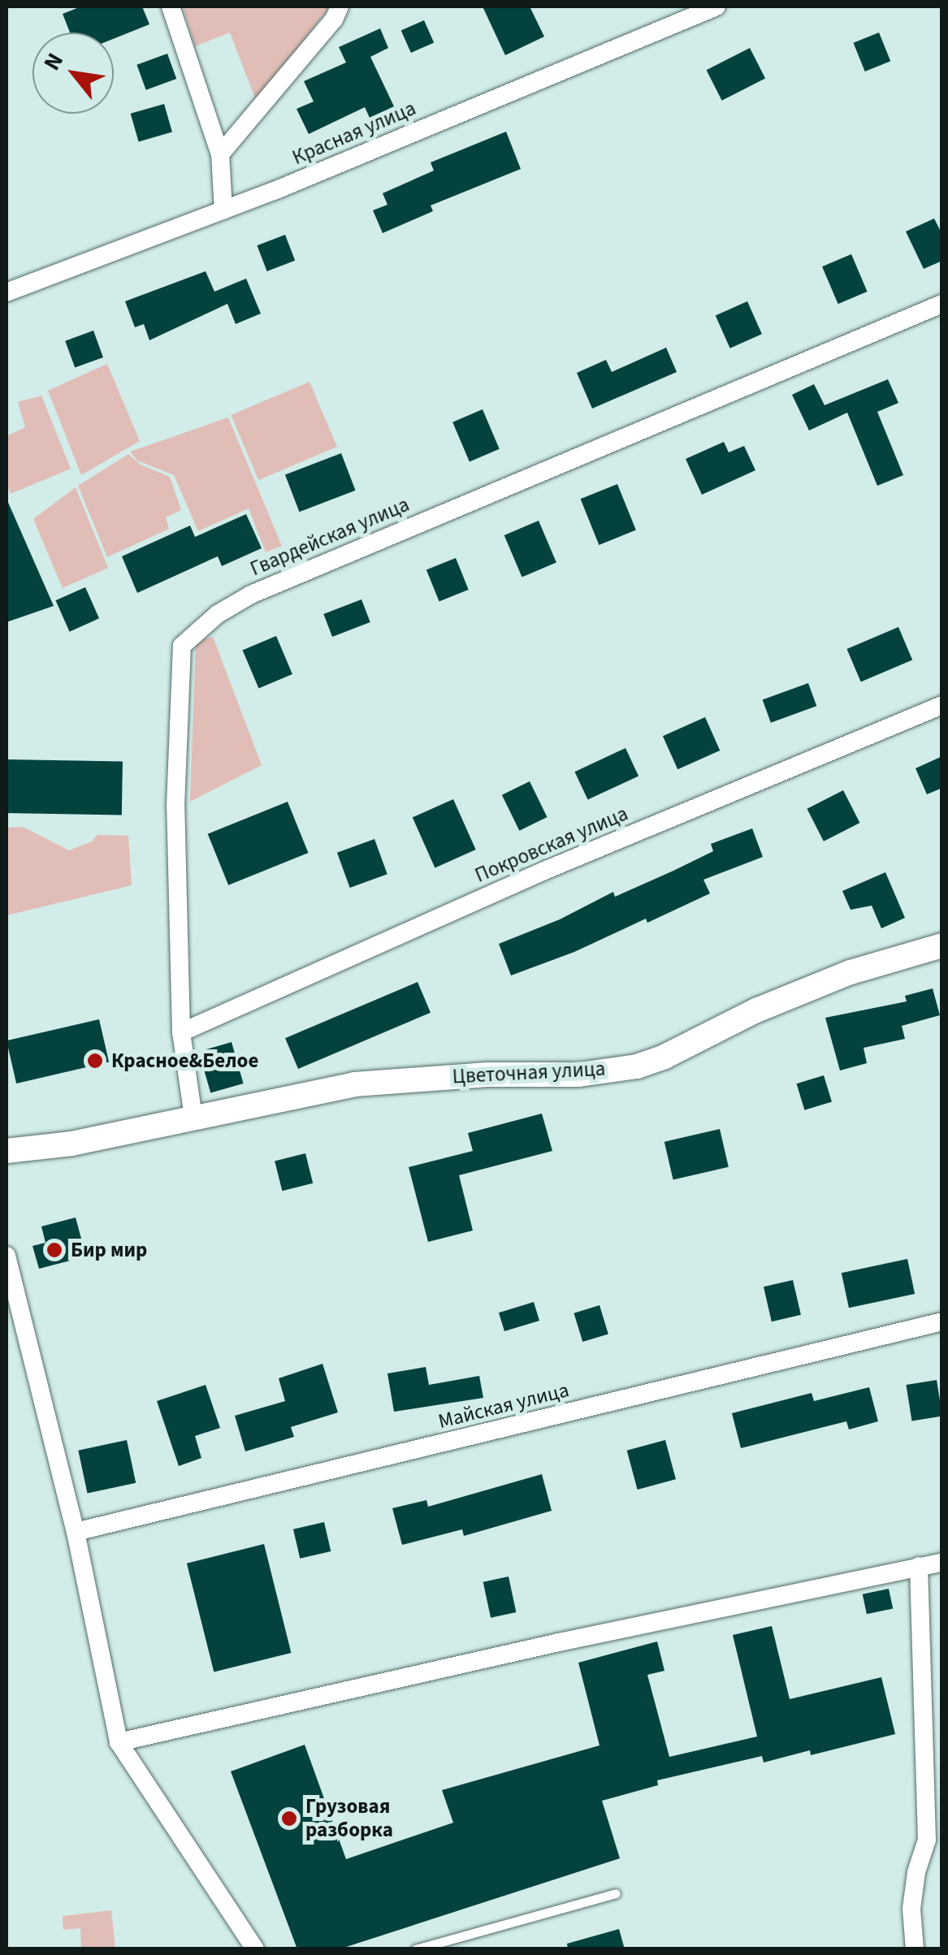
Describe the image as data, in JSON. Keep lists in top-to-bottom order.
{
  "streets": {
    "street": [
      "Красная улица",
      "Гвардейская улица",
      "Покровская улица",
      "Цветочная улица",
      "Майская улица"
    ]
  },
  "crossings": [
    ["Гвардейская улица", "Покровская улица"],
    ["Гвардейская улица", "Цветочная улица"]
  ],
  "places": ["Красное&Белое", "Бир мир", "Грузовая разборка"],
  "north": "top left"
}
